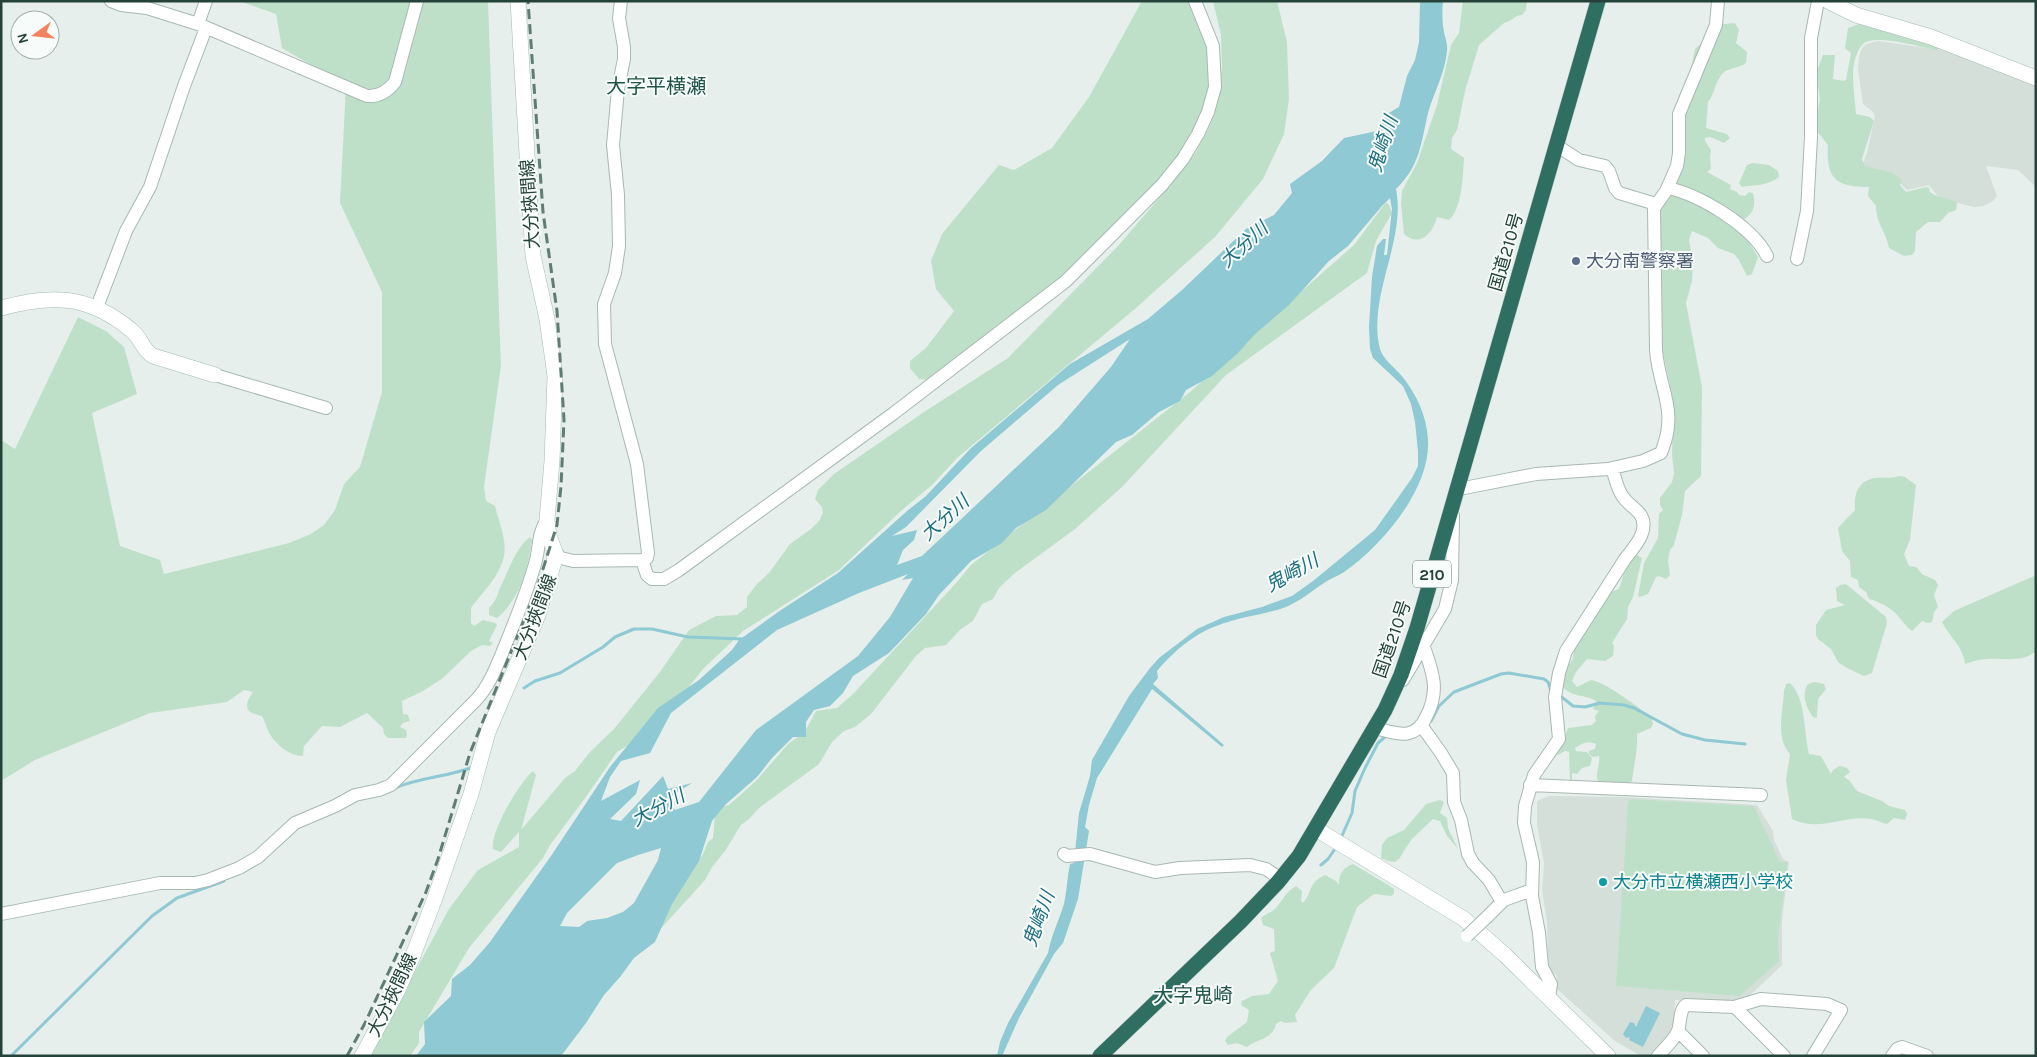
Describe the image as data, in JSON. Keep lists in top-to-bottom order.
{
  "streets": {
    "highway": ["国道210号", "210"],
    "main road": ["大分挾間線"]
  },
  "districts": ["大字平横瀬", "大字鬼崎"],
  "water": ["鬼崎川", "大分川"],
  "places": ["大分南警察署", "大分市立横瀬西小学校"],
  "north": "left"
}
